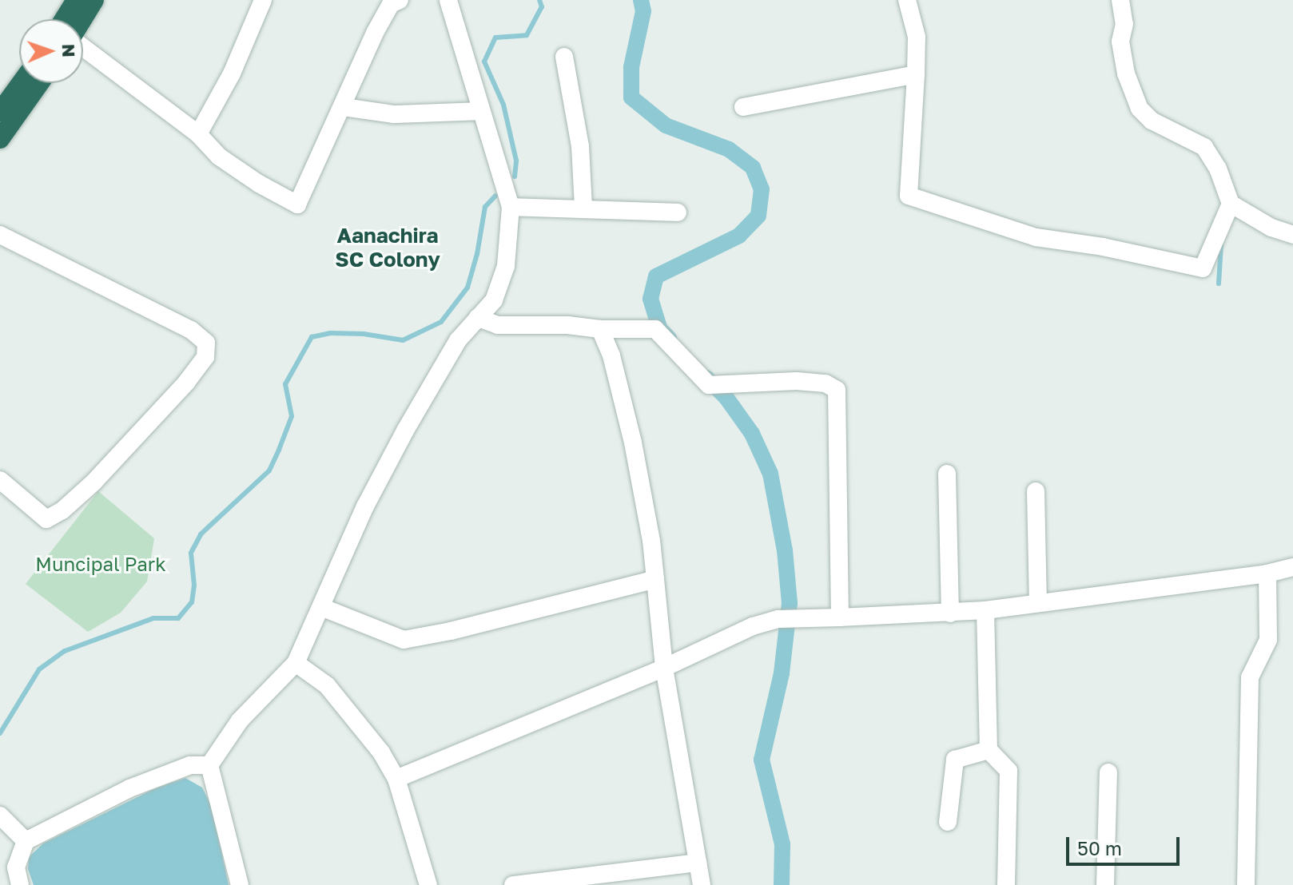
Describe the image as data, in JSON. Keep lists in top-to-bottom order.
{
  "districts": ["Aanachira SC Colony"],
  "parks": ["Muncipal Park"],
  "scale_bar": "50 m",
  "north": "right"
}
